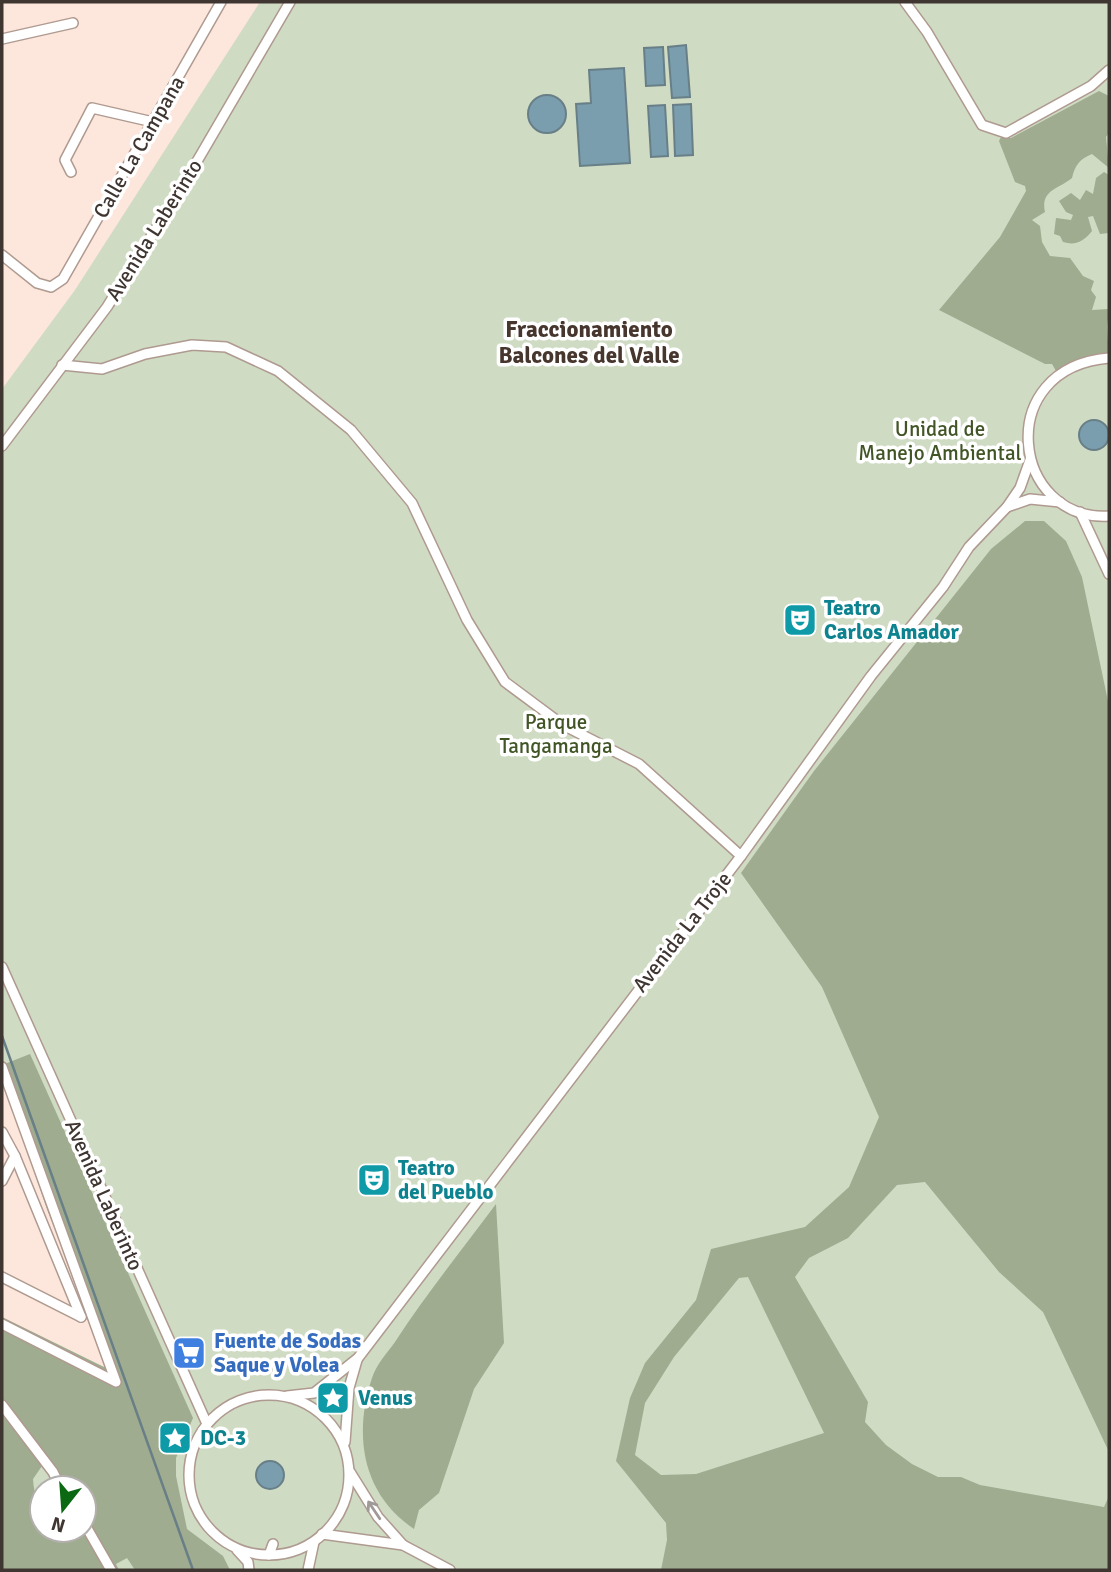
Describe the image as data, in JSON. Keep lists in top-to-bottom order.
{
  "streets": {
    "street": ["Calle La Campana", "Avenida Laberinto", "Avenida La Troje"]
  },
  "crossings": [
    ["Avenida Laberinto", "Avenida La Troje"]
  ],
  "districts": ["Fraccionamiento Balcones del Valle"],
  "parks": ["Unidad de Manejo Ambiental", "Parque Tangamanga"],
  "places": {
    "theatre": ["Teatro Carlos Amador", "Teatro del Pueblo"],
    "supermarket": ["Fuente de Sodas Saque y Volea"],
    "place": ["Venus", "DC-3"]
  },
  "north": "bottom"
}
